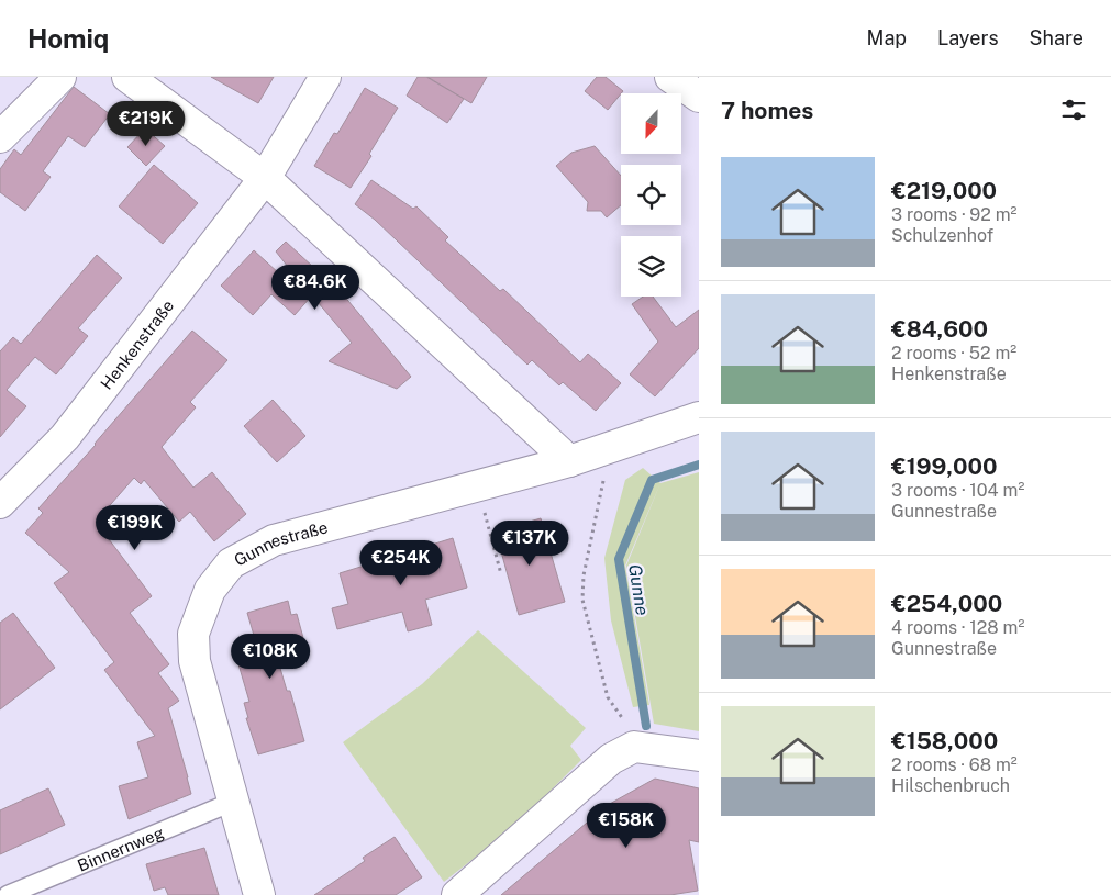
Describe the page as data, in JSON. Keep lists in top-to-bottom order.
{
  "streets": {
    "street": ["Henkenstraße", "Gunnestraße"],
    "lane": ["Binnernweg"]
  },
  "crossings": [
    ["Gunnestraße", "Binnernweg"]
  ],
  "water": ["Gunne"],
  "north": "bottom",
  "page": {
    "header": "Homiq",
    "nav": ["Map", "Layers", "Share"],
    "heading": "7 homes",
    "price": [
      "€219K",
      "€84.6K",
      "€199K",
      "€137K",
      "€254K",
      "€108K",
      "€158K"
    ],
    "list": [
      {
        "name": "€219,000",
        "note": "3 rooms · 92 m² · Schulzenhof"
      },
      {
        "name": "€84,600",
        "note": "2 rooms · 52 m² · Henkenstraße"
      },
      {
        "name": "€199,000",
        "note": "3 rooms · 104 m² · Gunnestraße"
      },
      {
        "name": "€254,000",
        "note": "4 rooms · 128 m² · Gunnestraße"
      },
      {
        "name": "€158,000",
        "note": "2 rooms · 68 m² · Hilschenbruch"
      }
    ]
  }
}
